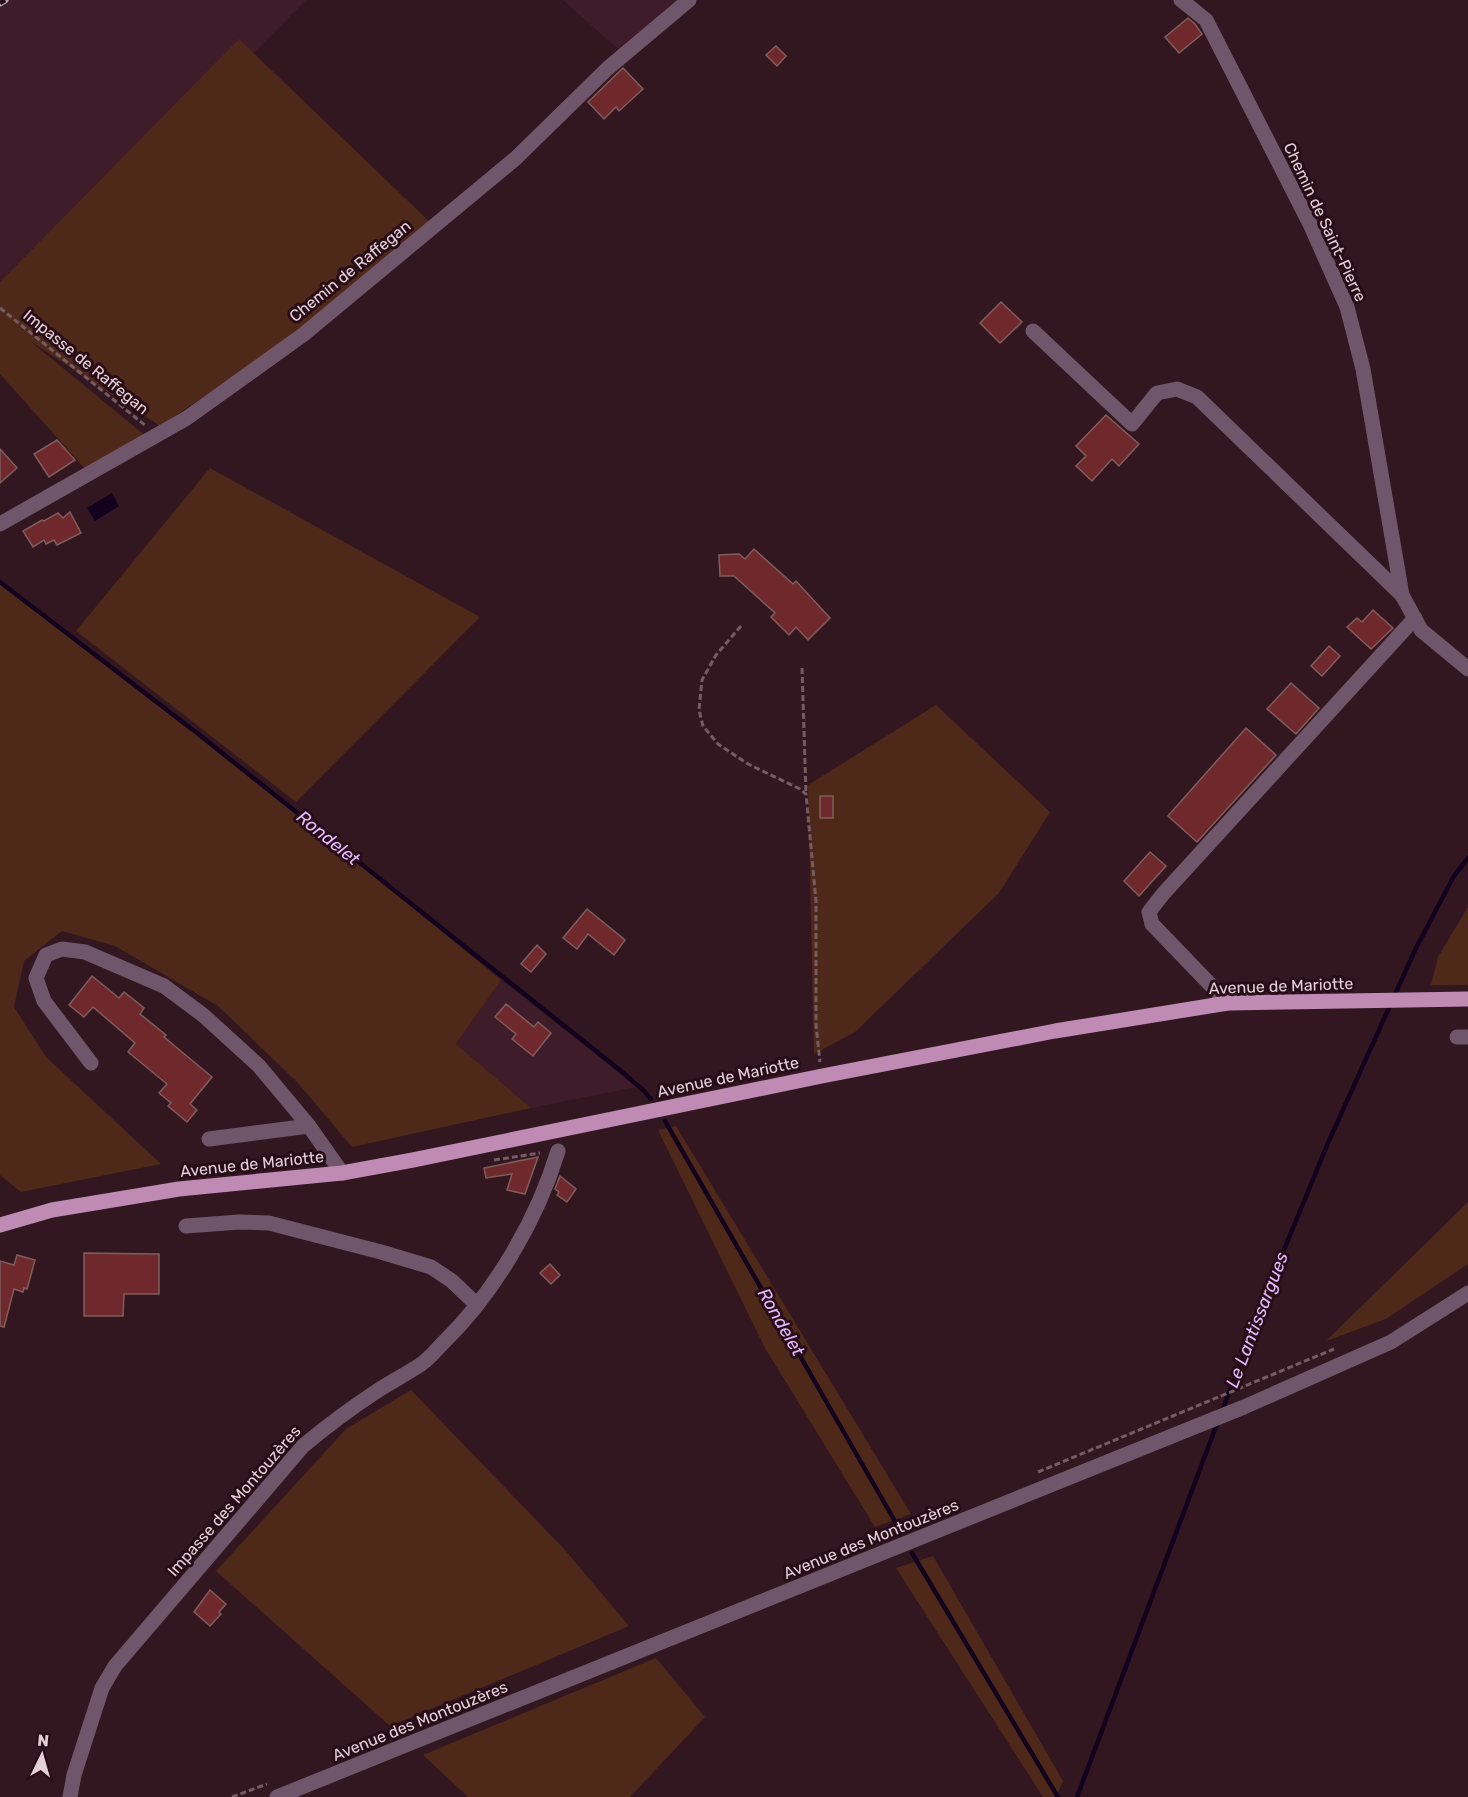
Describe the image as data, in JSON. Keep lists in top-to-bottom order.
{
  "streets": {
    "main road": ["Avenue de Mariotte"],
    "street": [
      "Chemin de Saint-Pierre",
      "Chemin de Raffegan",
      "Impasse des Montouzères",
      "Avenue des Montouzères"
    ],
    "path": ["Impasse de Raffegan"]
  },
  "crossings": [
    ["Chemin de Raffegan", "Impasse de Raffegan"]
  ],
  "water": ["Rondelet", "Le Lantissargues"],
  "north": "top"
}
